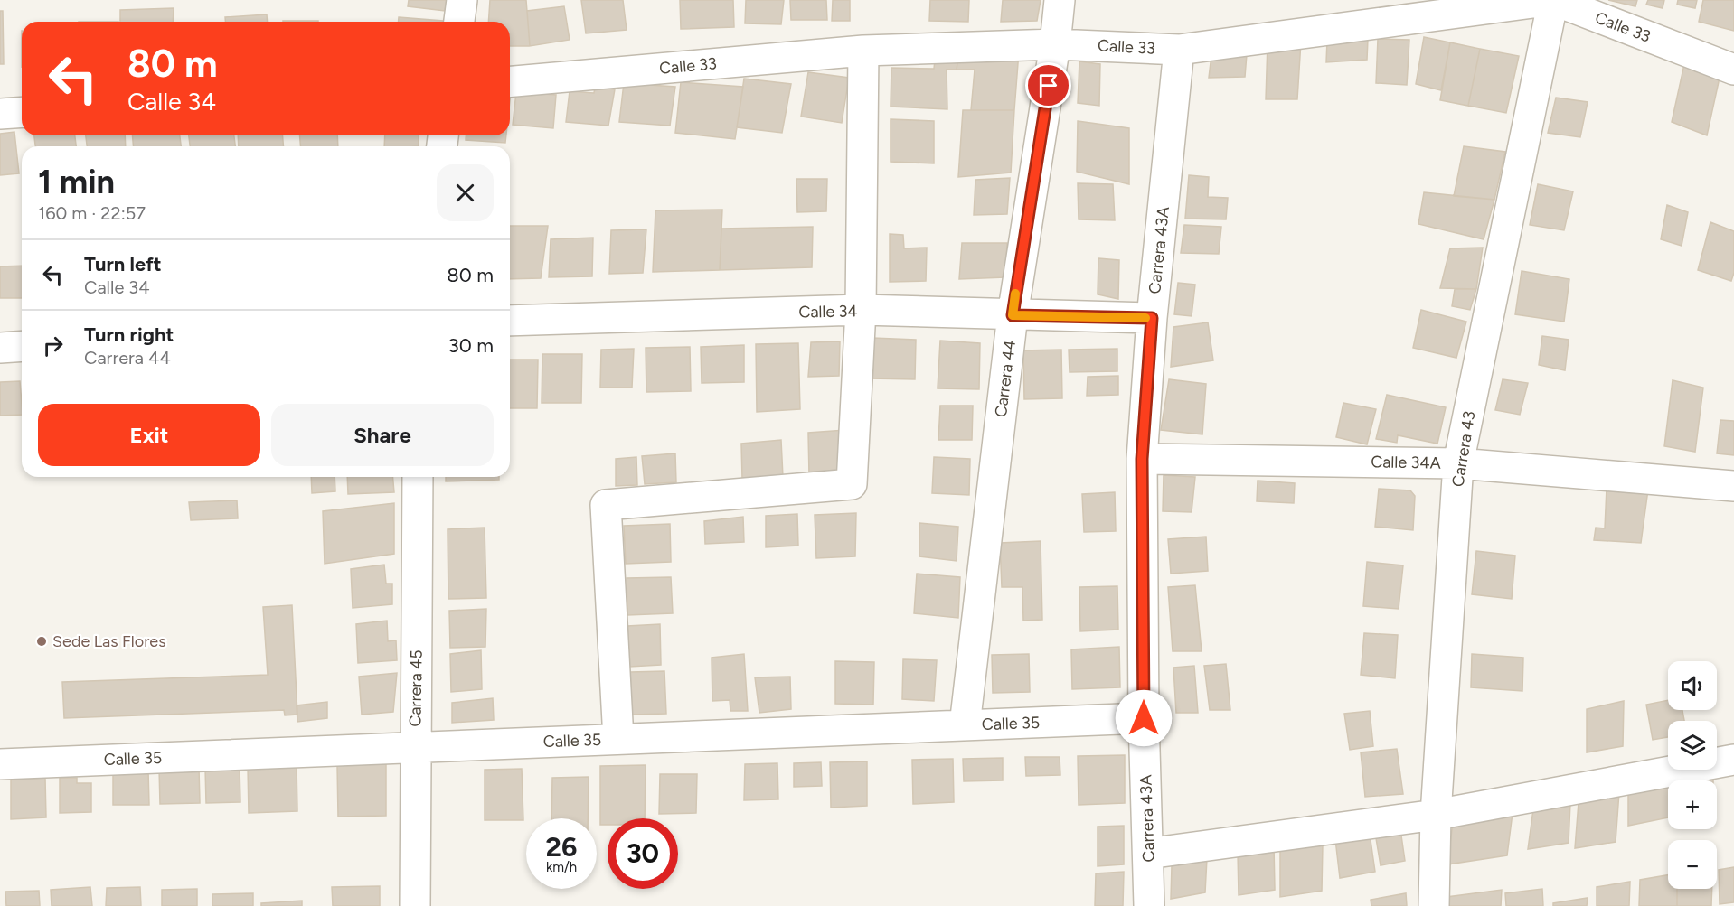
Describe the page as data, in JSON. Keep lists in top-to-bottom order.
{
  "streets": {
    "street": [
      "Calle 33",
      "Carrera 43A",
      "Calle 34",
      "Carrera 44",
      "Carrera 43",
      "Calle 34A",
      "Carrera 45",
      "Calle 35"
    ]
  },
  "crossings": [
    ["Calle 33", "Carrera 43A"],
    ["Calle 33", "Carrera 44"],
    ["Calle 33", "Carrera 43"],
    ["Carrera 43A", "Calle 34"],
    ["Carrera 43A", "Calle 34A"],
    ["Carrera 43A", "Calle 35"],
    ["Calle 34", "Carrera 44"],
    ["Carrera 44", "Calle 35"],
    ["Carrera 43", "Calle 34A"],
    ["Carrera 45", "Calle 35"]
  ],
  "places": ["Sede Las Flores"],
  "page": {
    "turn": ["80 m", "Calle 34"],
    "heading": ["1 min", "160 m · 22:57"],
    "list": [
      {
        "name": "Turn left",
        "note": "Calle 34",
        "value": "80 m"
      },
      {
        "name": "Turn right",
        "note": "Carrera 44",
        "value": "30 m"
      }
    ],
    "buttons": ["Exit", "Share"],
    "map_buttons": ["+", "−"],
    "speed": "26 km/h",
    "limit": "30"
  }
}
